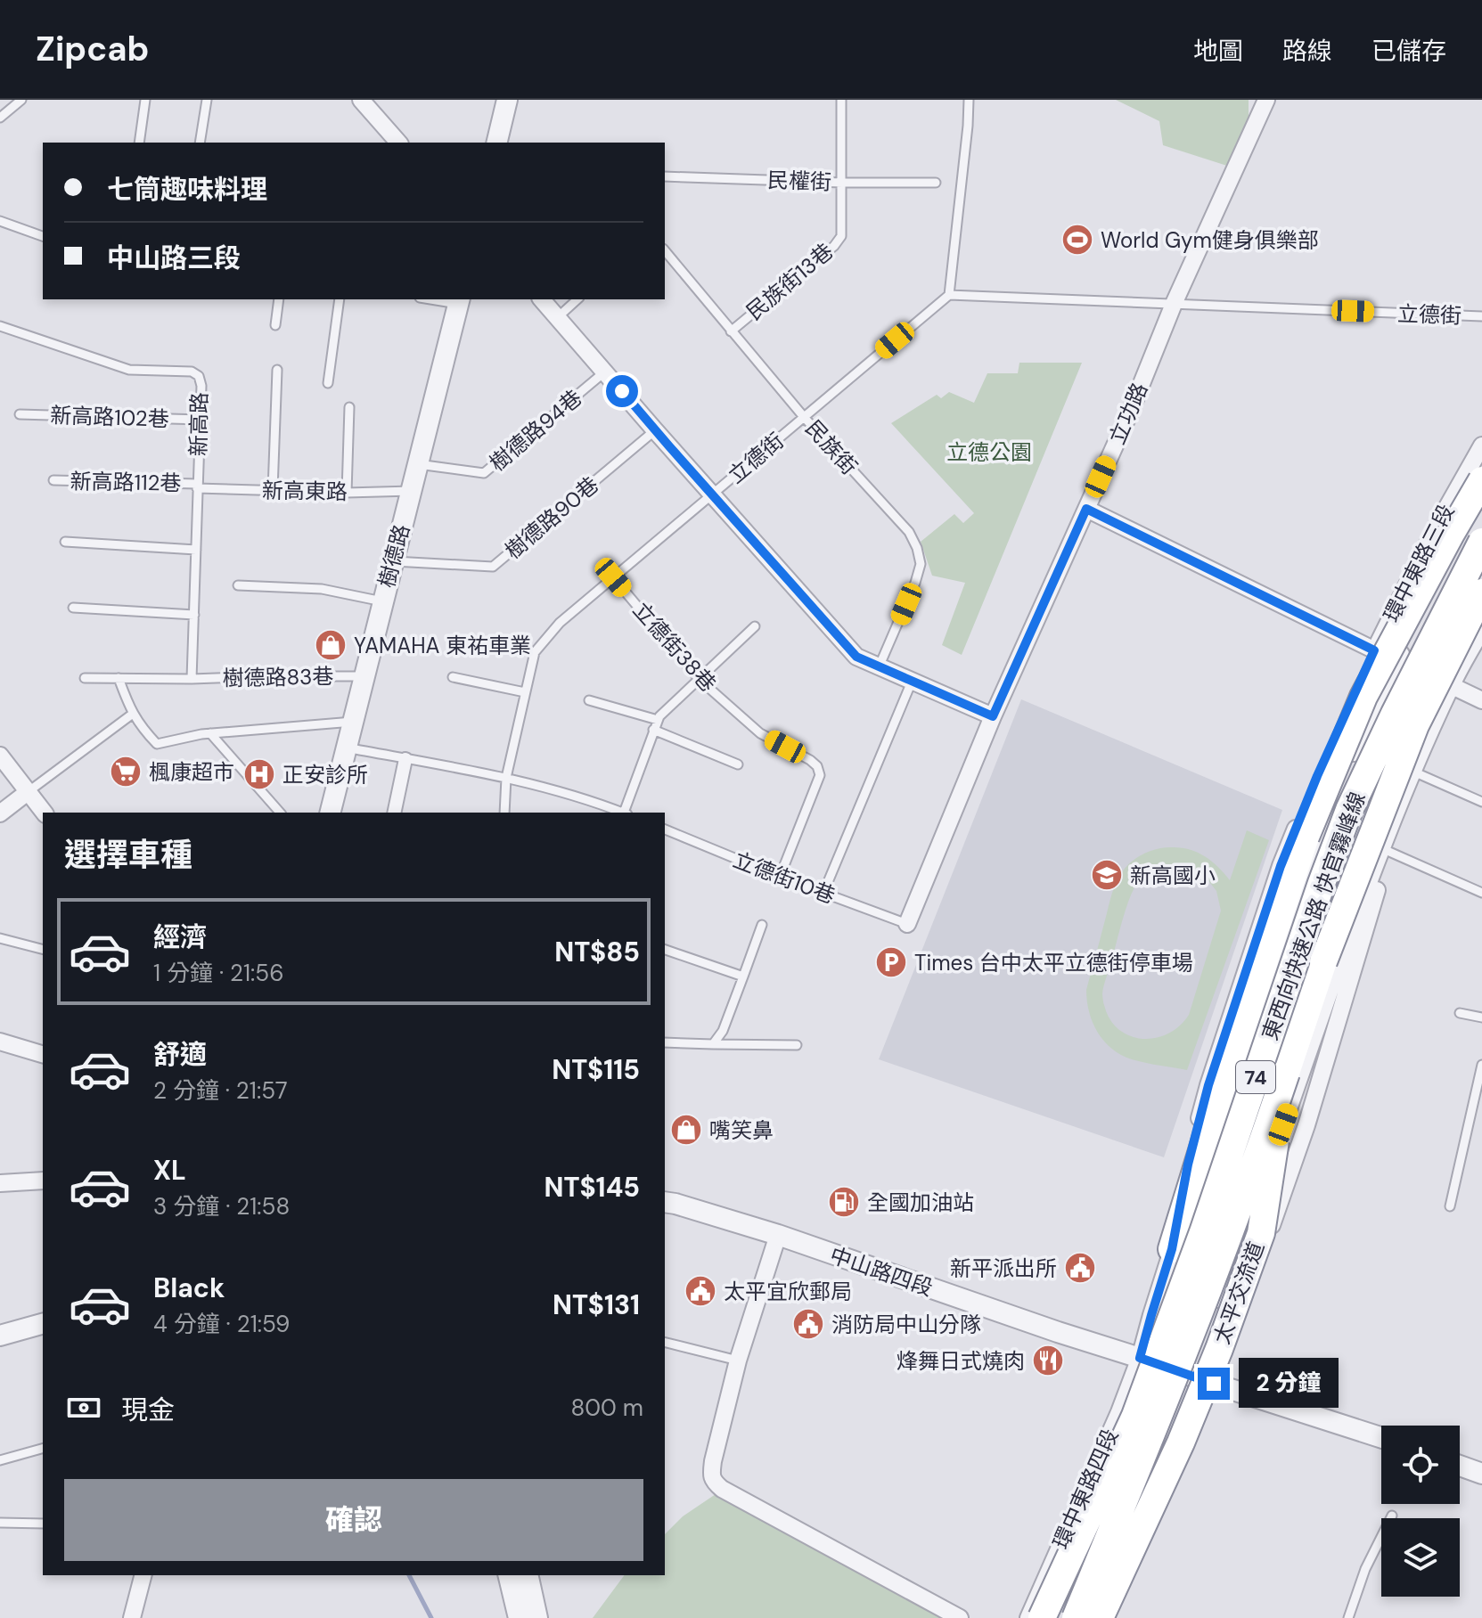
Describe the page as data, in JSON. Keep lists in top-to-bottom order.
{
  "streets": {
    "highway": ["東西向快速公路 快官霧峰線", "74", "太平交流道"],
    "street": [
      "立功路",
      "樹德路",
      "環中東路三段",
      "中山路四段",
      "環中東路四段"
    ],
    "lane": [
      "民權街",
      "民族街13巷",
      "立德街",
      "新高路102巷",
      "新高路",
      "樹德路94巷",
      "民族街",
      "新高路112巷",
      "新高東路",
      "樹德路90巷",
      "立德街38巷",
      "樹德路83巷",
      "立德街10巷"
    ]
  },
  "crossings": [
    ["民權街", "民族街13巷"],
    ["民族街13巷", "民族街"],
    ["立德街", "立功路"],
    ["立德街", "民族街"],
    ["立德街", "立德街38巷"],
    ["立功路", "立德街10巷"],
    ["新高路102巷", "新高路"],
    ["新高路", "新高路112巷"],
    ["新高路", "新高東路"],
    ["新高路", "樹德路83巷"],
    ["樹德路94巷", "樹德路"],
    ["新高路112巷", "新高東路"],
    ["新高東路", "樹德路"],
    ["樹德路90巷", "樹德路"],
    ["樹德路", "樹德路83巷"],
    ["環中東路三段", "74"],
    ["環中東路三段", "中山路四段"],
    ["環中東路三段", "環中東路四段"],
    ["立德街38巷", "立德街10巷"],
    ["東西向快速公路 快官霧峰線", "太平交流道"],
    ["東西向快速公路 快官霧峰線", "環中東路四段"],
    ["中山路四段", "環中東路四段"]
  ],
  "parks": ["立德公園"],
  "places": {
    "sports": ["World Gym健身俱樂部"],
    "shop": ["YAMAHA 東祐車業", "嘴笑鼻"],
    "supermarket": ["楓康超市"],
    "hospital": ["正安診所"],
    "school or university": ["新高國小"],
    "parking": ["Times 台中太平立德街停車場"],
    "fuel station": ["全國加油站"],
    "public building": ["新平派出所", "太平宜欣郵局", "消防局中山分隊"],
    "restaurant": ["烽舞日式燒肉"]
  },
  "page": {
    "header": "Zipcab",
    "nav": ["地圖", "路線", "已儲存"],
    "banner": ["七筒趣味料理", "中山路三段"],
    "heading": "選擇車種",
    "list": [
      {
        "name": "經濟",
        "note": "1 分鐘 · 21:56",
        "value": "NT$85"
      },
      {
        "name": "舒適",
        "note": "2 分鐘 · 21:57",
        "value": "NT$115"
      },
      {
        "name": "XL",
        "note": "3 分鐘 · 21:58",
        "value": "NT$145"
      },
      {
        "name": "Black",
        "note": "4 分鐘 · 21:59",
        "value": "NT$131"
      }
    ],
    "bubble": "2 分鐘",
    "pay": ["現金", "800 m"],
    "buttons": "確認"
  }
}
